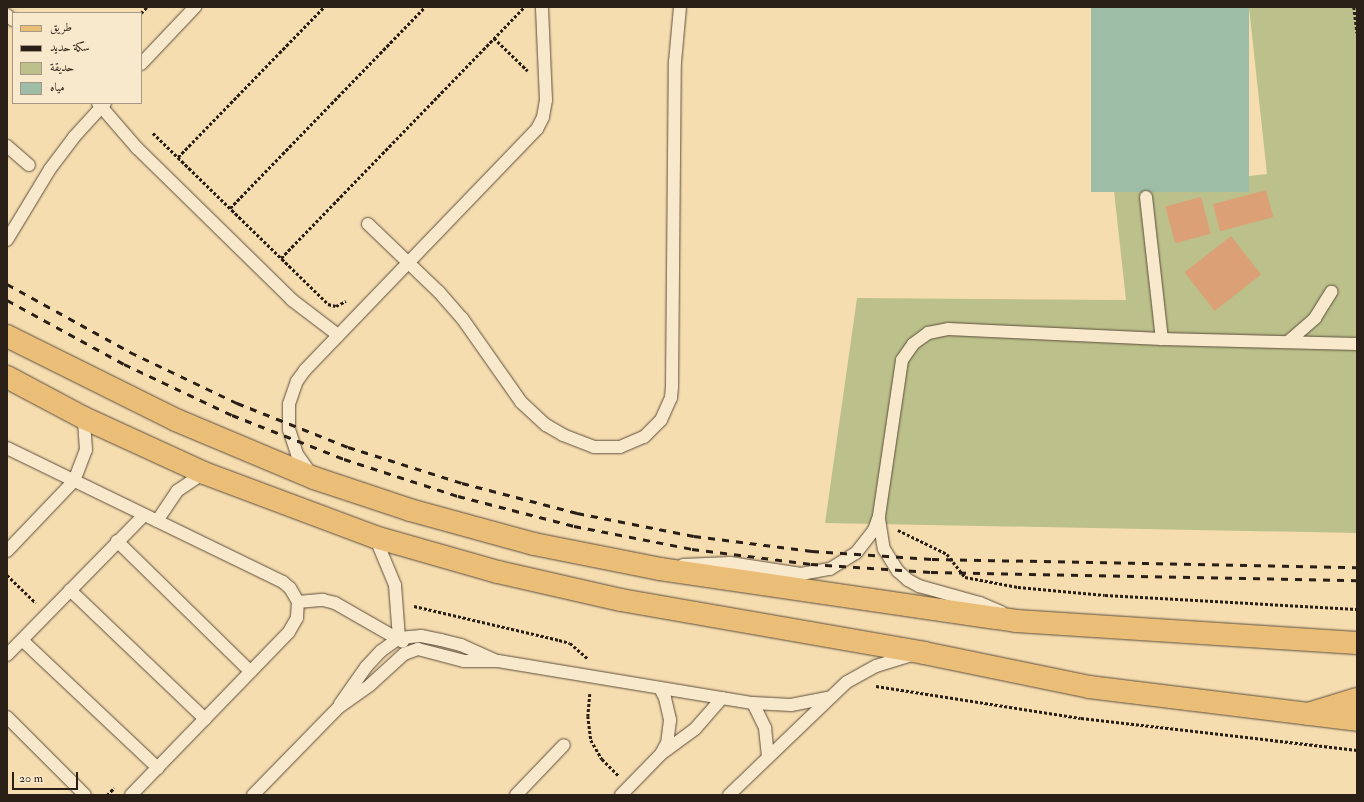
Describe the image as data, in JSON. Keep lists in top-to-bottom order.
{
  "legend": [
    "طريق",
    "سكة حديد",
    "حديقة",
    "مياه"
  ],
  "scale_bar": "20 m"
}
